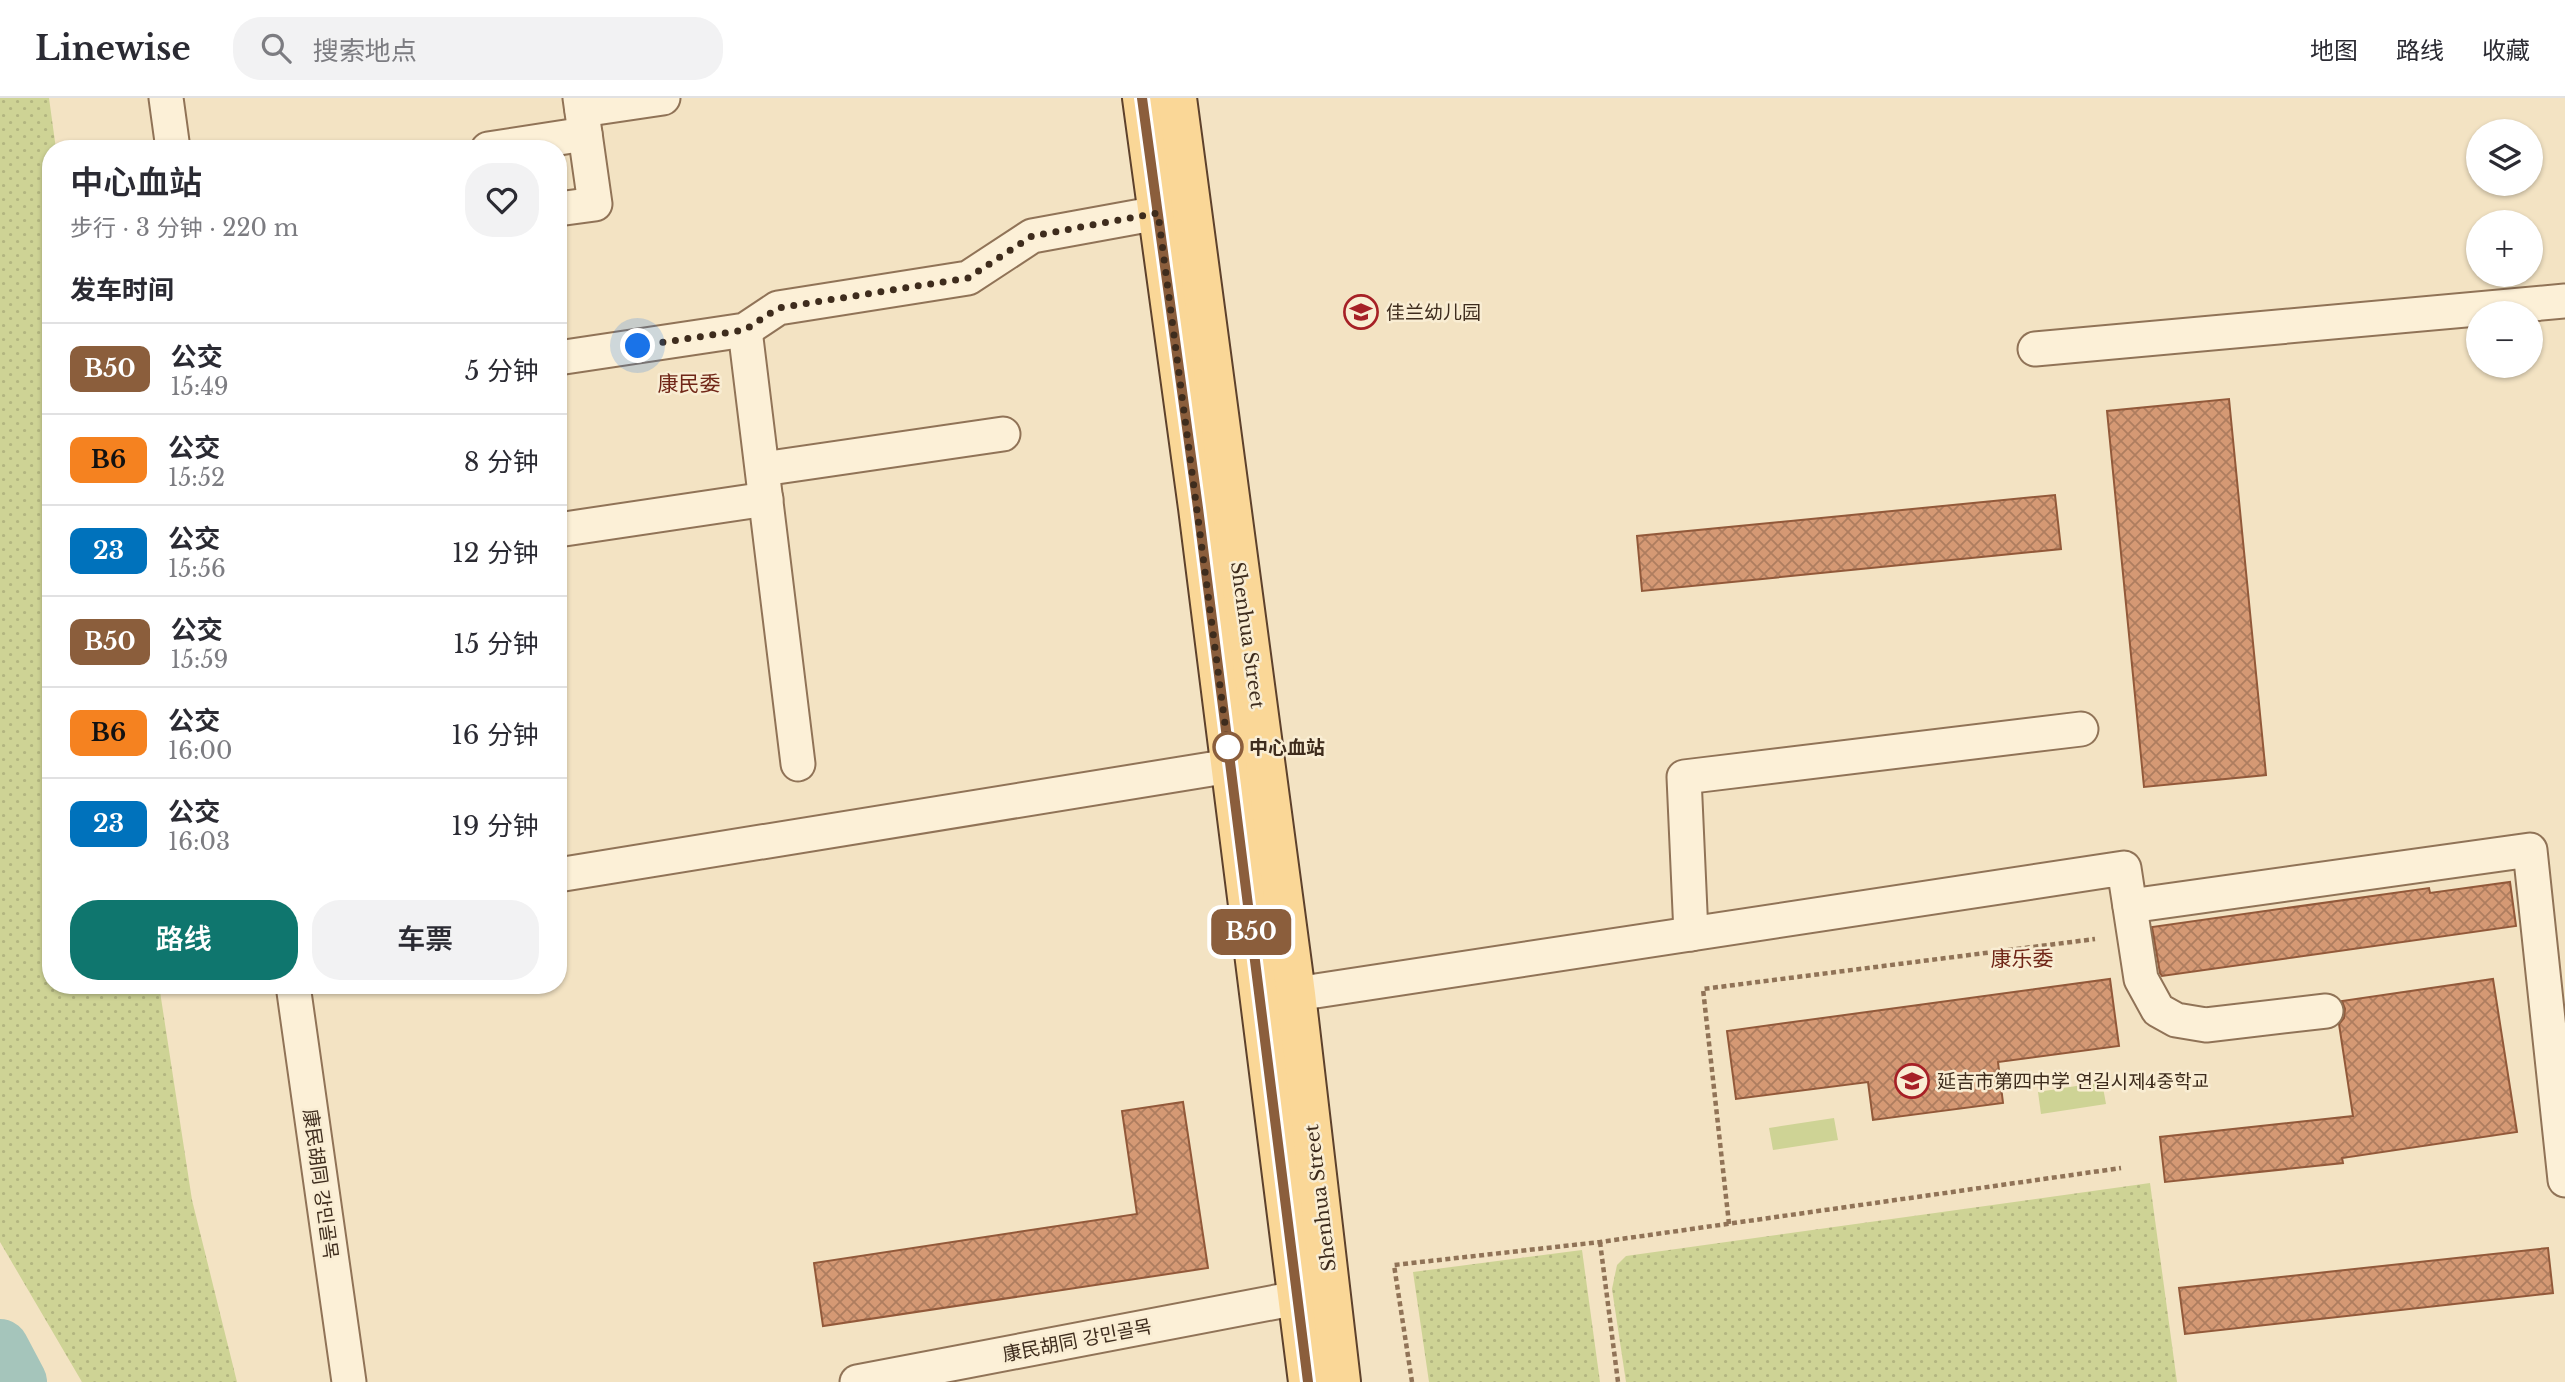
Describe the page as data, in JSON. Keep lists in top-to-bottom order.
{
  "streets": {
    "main road": ["Shenhua Street"],
    "street": ["康民胡同 강민골목"]
  },
  "crossings": [
    ["Shenhua Street", "康民胡同 강민골목"]
  ],
  "districts": ["康民委", "康乐委"],
  "places": {
    "school or university": ["佳兰幼儿园", "延吉市第四中学 연길시제4중학교"],
    "other": ["中心血站"]
  },
  "lines": ["bus line B50"],
  "page": {
    "header": "Linewise",
    "search": "搜索地点",
    "nav": ["地图", "路线", "收藏"],
    "on_map": "B50",
    "map_buttons": ["+", "−"],
    "heading": [
      ["中心血站", "步行 · 3 分钟 · 220 m"],
      "发车时间"
    ],
    "list": [
      {
        "mark": "B50",
        "name": "公交",
        "note": "15:49",
        "value": "5 分钟"
      },
      {
        "mark": "B6",
        "name": "公交",
        "note": "15:52",
        "value": "8 分钟"
      },
      {
        "mark": "23",
        "name": "公交",
        "note": "15:56",
        "value": "12 分钟"
      },
      {
        "mark": "B50",
        "name": "公交",
        "note": "15:59",
        "value": "15 分钟"
      },
      {
        "mark": "B6",
        "name": "公交",
        "note": "16:00",
        "value": "16 分钟"
      },
      {
        "mark": "23",
        "name": "公交",
        "note": "16:03",
        "value": "19 分钟"
      }
    ],
    "buttons": ["路线", "车票"]
  }
}
